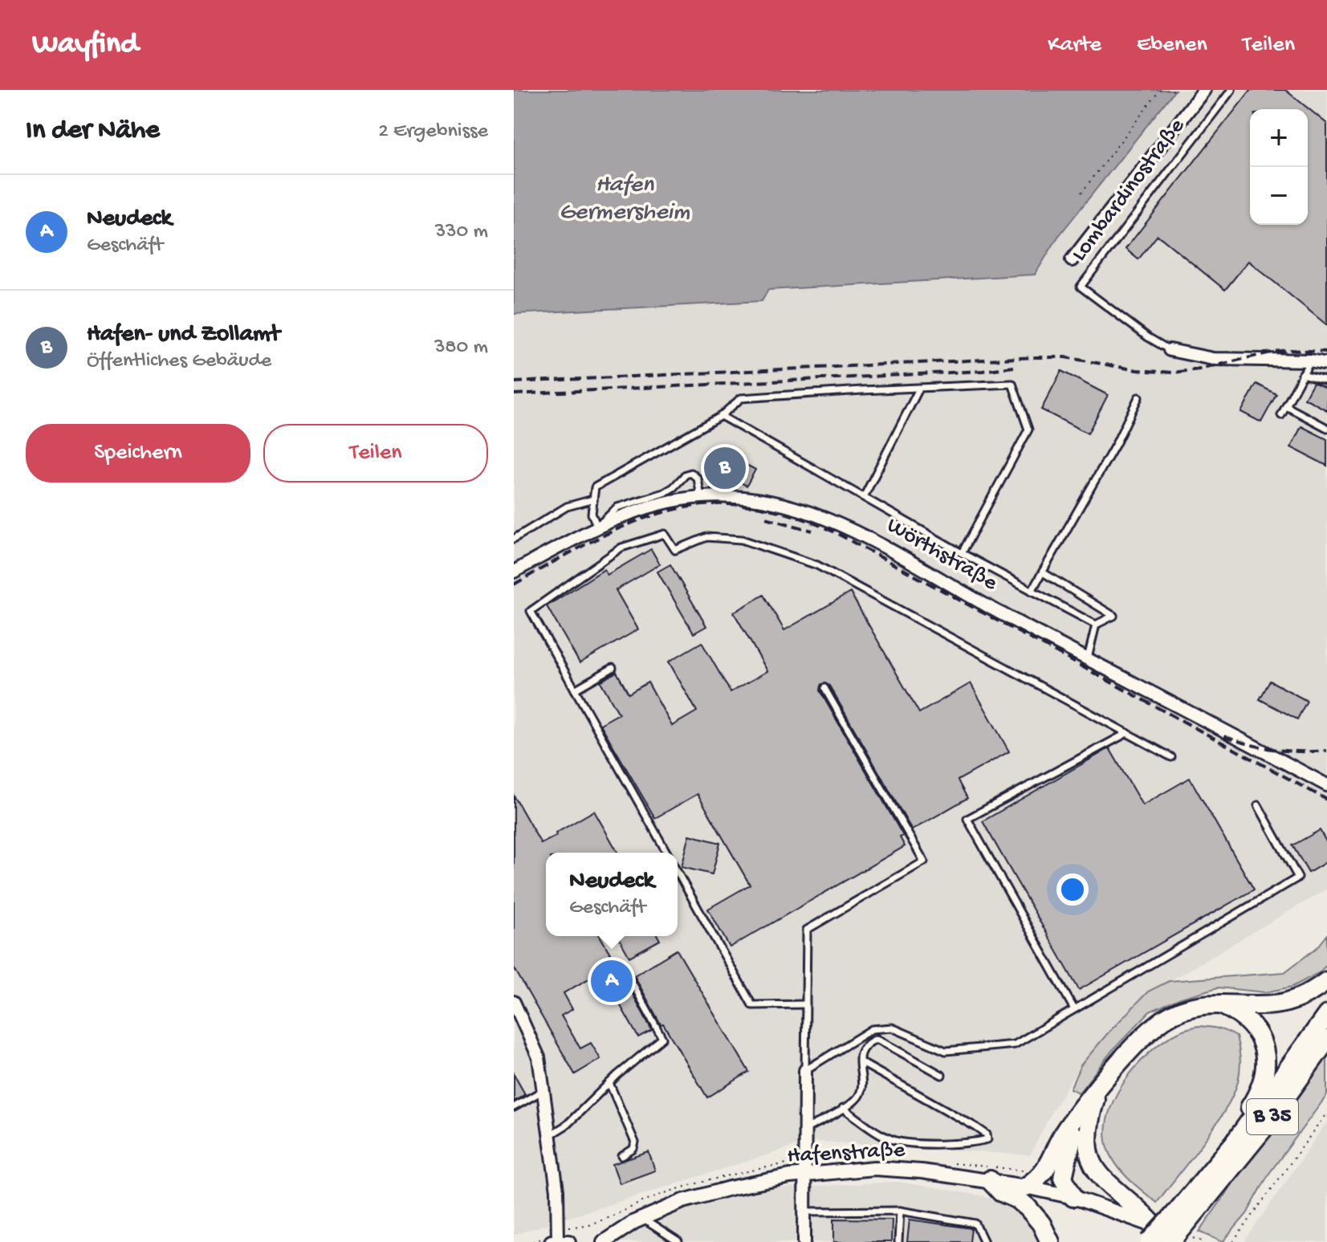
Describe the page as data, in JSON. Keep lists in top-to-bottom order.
{
  "streets": {
    "highway": ["B 35"],
    "street": ["Lombardinostraße", "Wörthstraße", "Hafenstraße"]
  },
  "crossings": [
    ["B 35", "Hafenstraße"]
  ],
  "water": ["Hafen Germersheim"],
  "page": {
    "header": "Wayfind",
    "nav": ["Karte", "Ebenen", "Teilen"],
    "heading": ["In der Nähe", "2 Ergebnisse"],
    "map_buttons": ["+", "−"],
    "list": [
      {
        "mark": "A",
        "name": "Neudeck",
        "note": "Geschäft",
        "value": "330 m"
      },
      {
        "mark": "B",
        "name": "Hafen- und Zollamt",
        "note": "Öffentliches Gebäude",
        "value": "380 m"
      }
    ],
    "buttons": ["Speichern", "Teilen"],
    "pins": ["B", "A"],
    "popup": ["Neudeck", "Geschäft"]
  }
}
